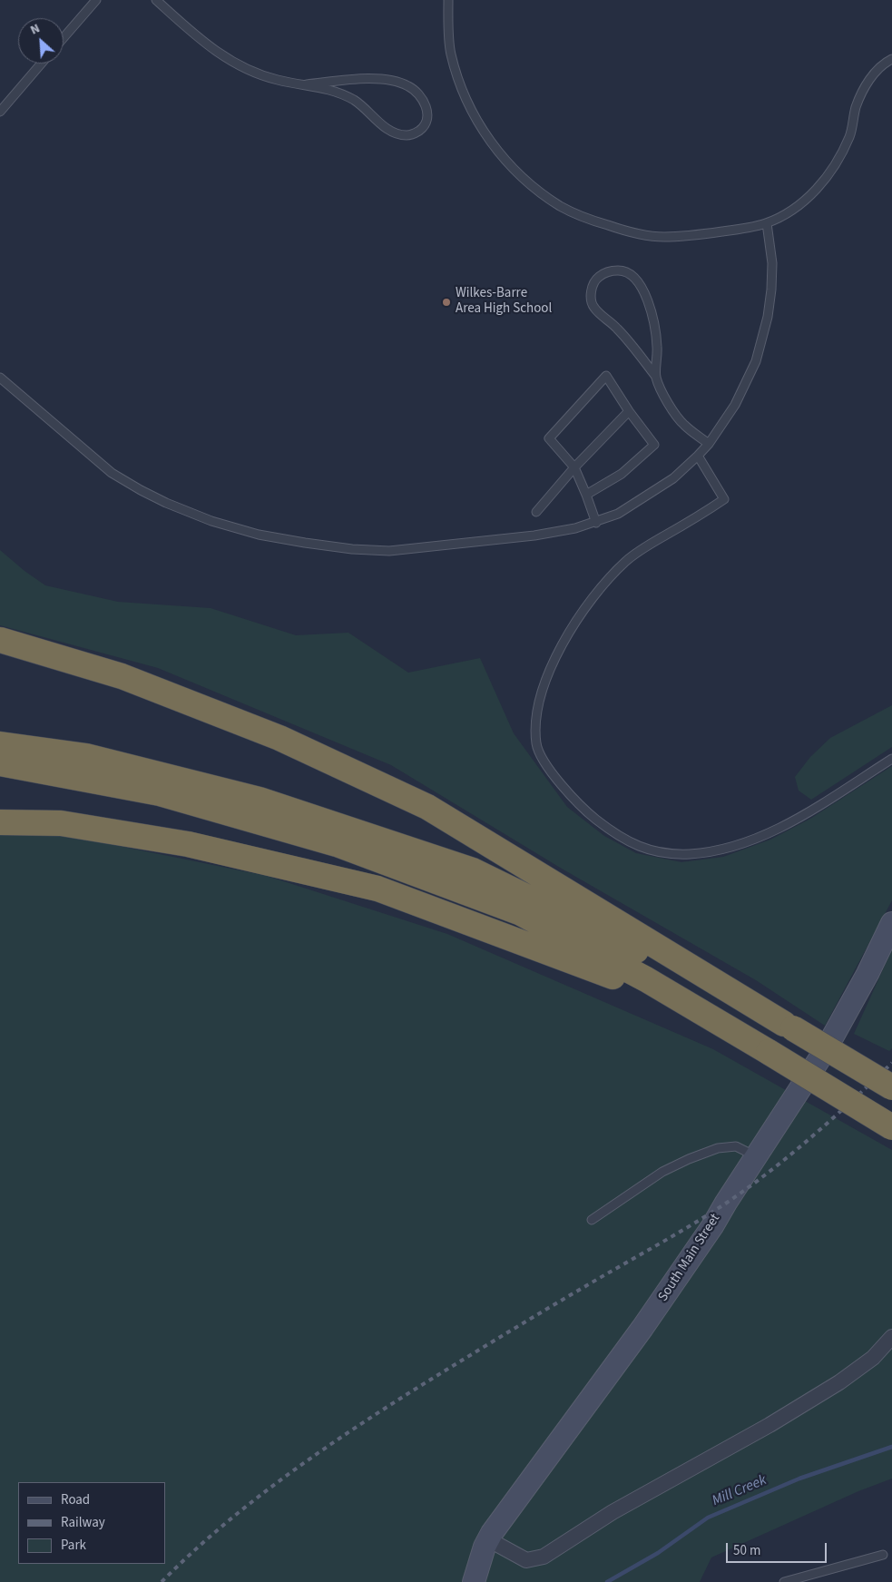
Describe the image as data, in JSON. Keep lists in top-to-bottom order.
{
  "streets": {
    "main road": ["South Main Street"]
  },
  "water": ["Mill Creek"],
  "places": ["Wilkes-Barre Area High School"],
  "legend": ["Road", "Railway", "Park"],
  "scale_bar": "50 m",
  "north": "top left"
}
